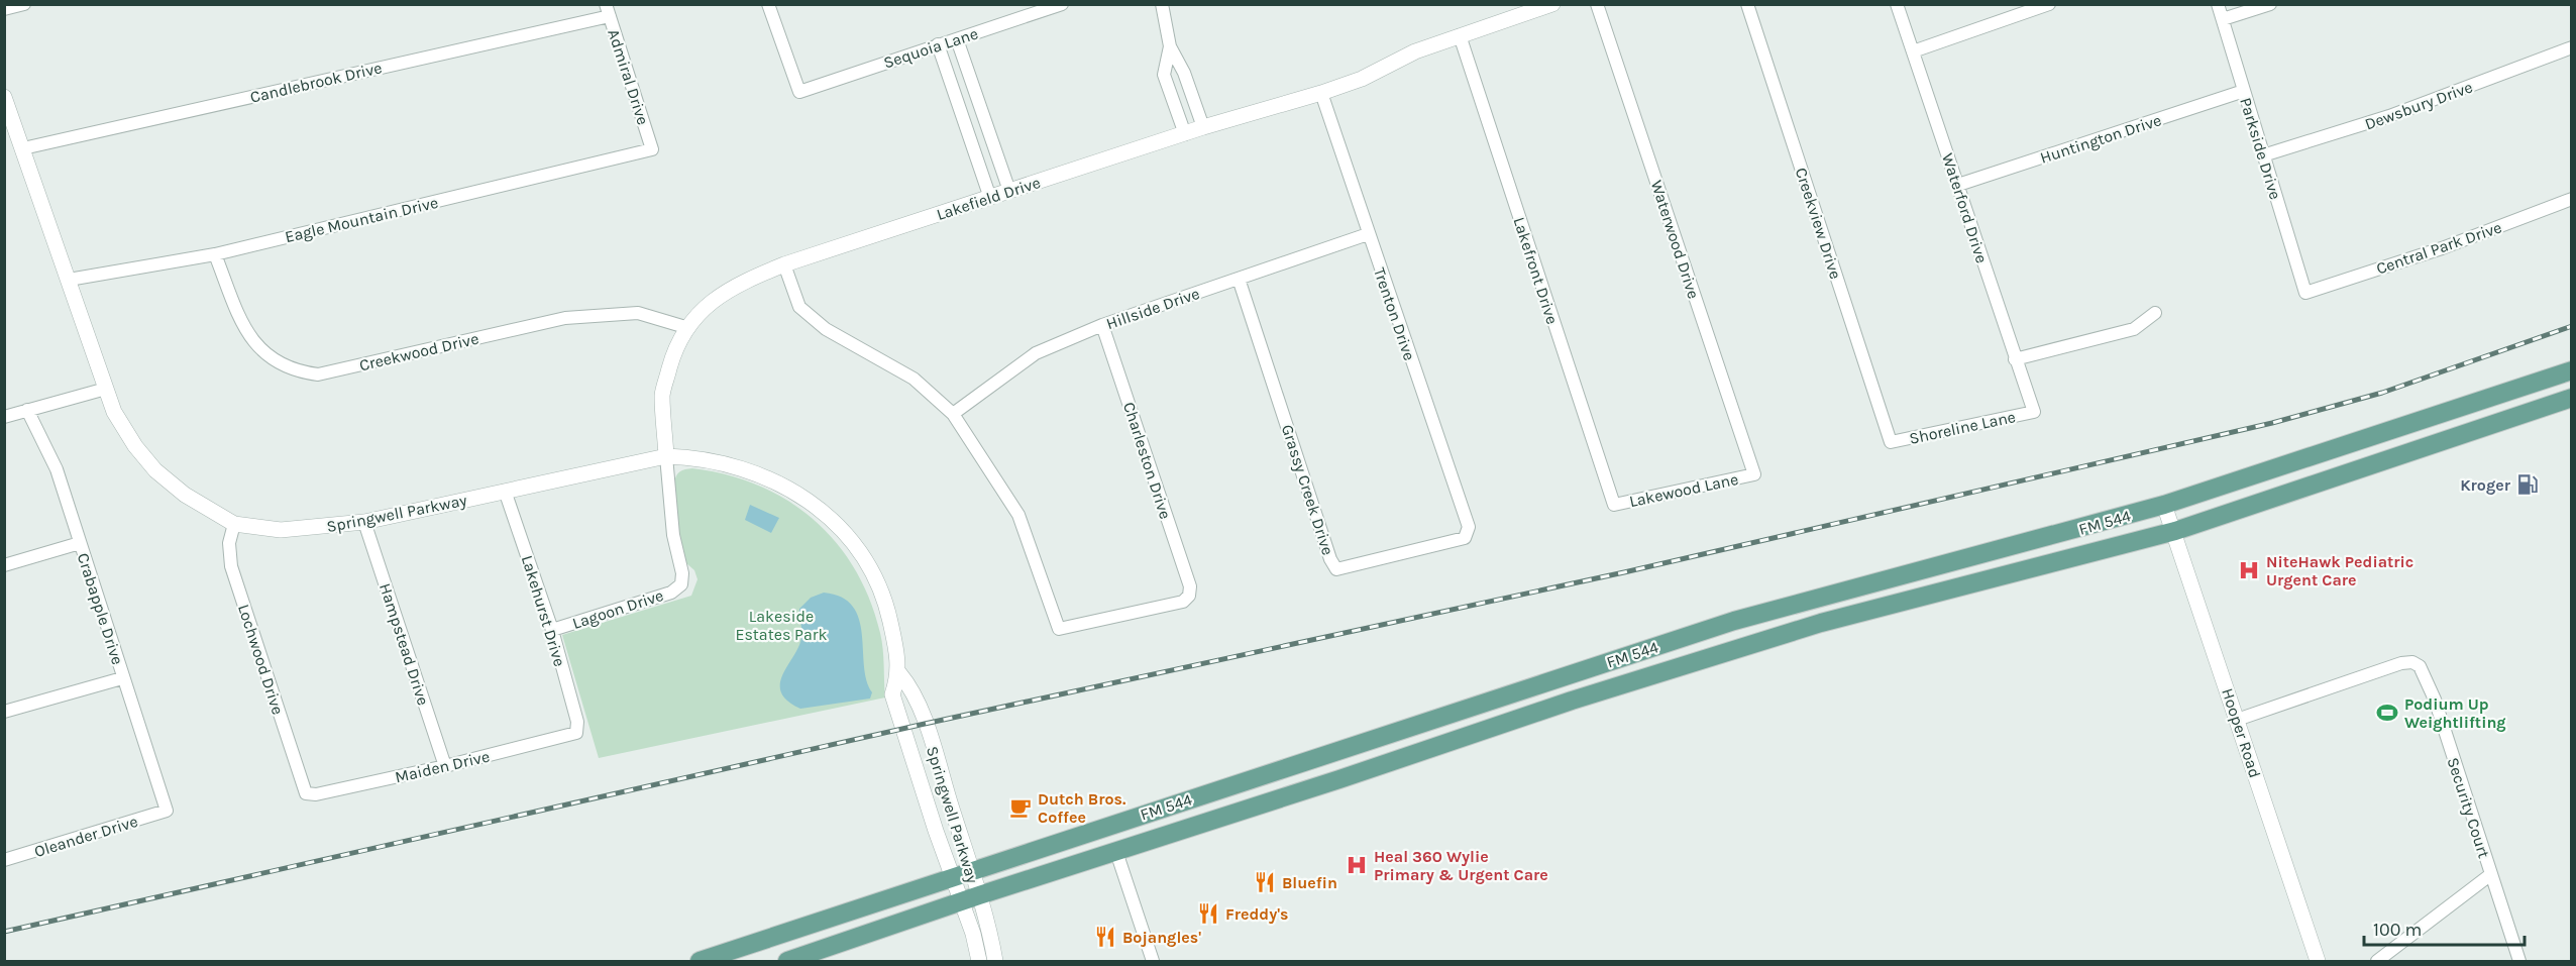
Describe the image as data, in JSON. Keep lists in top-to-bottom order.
{
  "streets": {
    "main road": ["FM 544"],
    "street": [
      "Sequoia Lane",
      "Admiral Drive",
      "Candlebrook Drive",
      "Dewsbury Drive",
      "Huntington Drive",
      "Parkside Drive",
      "Lakefield Drive",
      "Waterford Drive",
      "Eagle Mountain Drive",
      "Creekview Drive",
      "Waterwood Drive",
      "Central Park Drive",
      "Lakefront Drive",
      "Hillside Drive",
      "Trenton Drive",
      "Creekwood Drive",
      "Shoreline Lane",
      "Charleston Drive",
      "Grassy Creek Drive",
      "Lakewood Lane",
      "Springwell Parkway",
      "Crabapple Drive",
      "Lagoon Drive",
      "Lakehurst Drive",
      "Hampstead Drive",
      "Lochwood Drive",
      "Hooper Road",
      "Maiden Drive",
      "Security Court",
      "Oleander Drive"
    ]
  },
  "crossings": [
    ["Admiral Drive", "Candlebrook Drive"],
    ["Admiral Drive", "Eagle Mountain Drive"],
    ["Candlebrook Drive", "Springwell Parkway"],
    ["Dewsbury Drive", "Parkside Drive"],
    ["Huntington Drive", "Parkside Drive"],
    ["Huntington Drive", "Waterford Drive"],
    ["Parkside Drive", "Central Park Drive"],
    ["Lakefield Drive", "Lakefront Drive"],
    ["Lakefield Drive", "Trenton Drive"],
    ["Lakefield Drive", "Creekwood Drive"],
    ["Lakefield Drive", "Springwell Parkway"],
    ["Lakefield Drive", "Lagoon Drive"],
    ["Waterford Drive", "Shoreline Lane"],
    ["Eagle Mountain Drive", "Creekwood Drive"],
    ["Eagle Mountain Drive", "Springwell Parkway"],
    ["Creekview Drive", "Shoreline Lane"],
    ["Waterwood Drive", "Lakewood Lane"],
    ["Lakefront Drive", "Lakewood Lane"],
    ["Hillside Drive", "Trenton Drive"],
    ["Hillside Drive", "Charleston Drive"],
    ["Hillside Drive", "Grassy Creek Drive"],
    ["Trenton Drive", "Grassy Creek Drive"],
    ["Springwell Parkway", "FM 544"],
    ["Springwell Parkway", "Lakehurst Drive"],
    ["Springwell Parkway", "Hampstead Drive"],
    ["Springwell Parkway", "Lochwood Drive"],
    ["FM 544", "Hooper Road"],
    ["Crabapple Drive", "Oleander Drive"],
    ["Lagoon Drive", "Lakehurst Drive"],
    ["Lakehurst Drive", "Maiden Drive"],
    ["Hampstead Drive", "Maiden Drive"],
    ["Lochwood Drive", "Maiden Drive"],
    ["Hooper Road", "Security Court"]
  ],
  "parks": ["Lakeside Estates Park"],
  "places": {
    "fuel station": ["Kroger"],
    "hospital": ["NiteHawk Pediatric Urgent Care", "Heal 360 Wylie Primary & Urgent Care"],
    "sports": ["Podium Up Weightlifting"],
    "cafe": ["Dutch Bros. Coffee"],
    "restaurant": ["Bluefin", "Freddy's", "Bojangles'"]
  },
  "scale_bar": "100 m"
}
